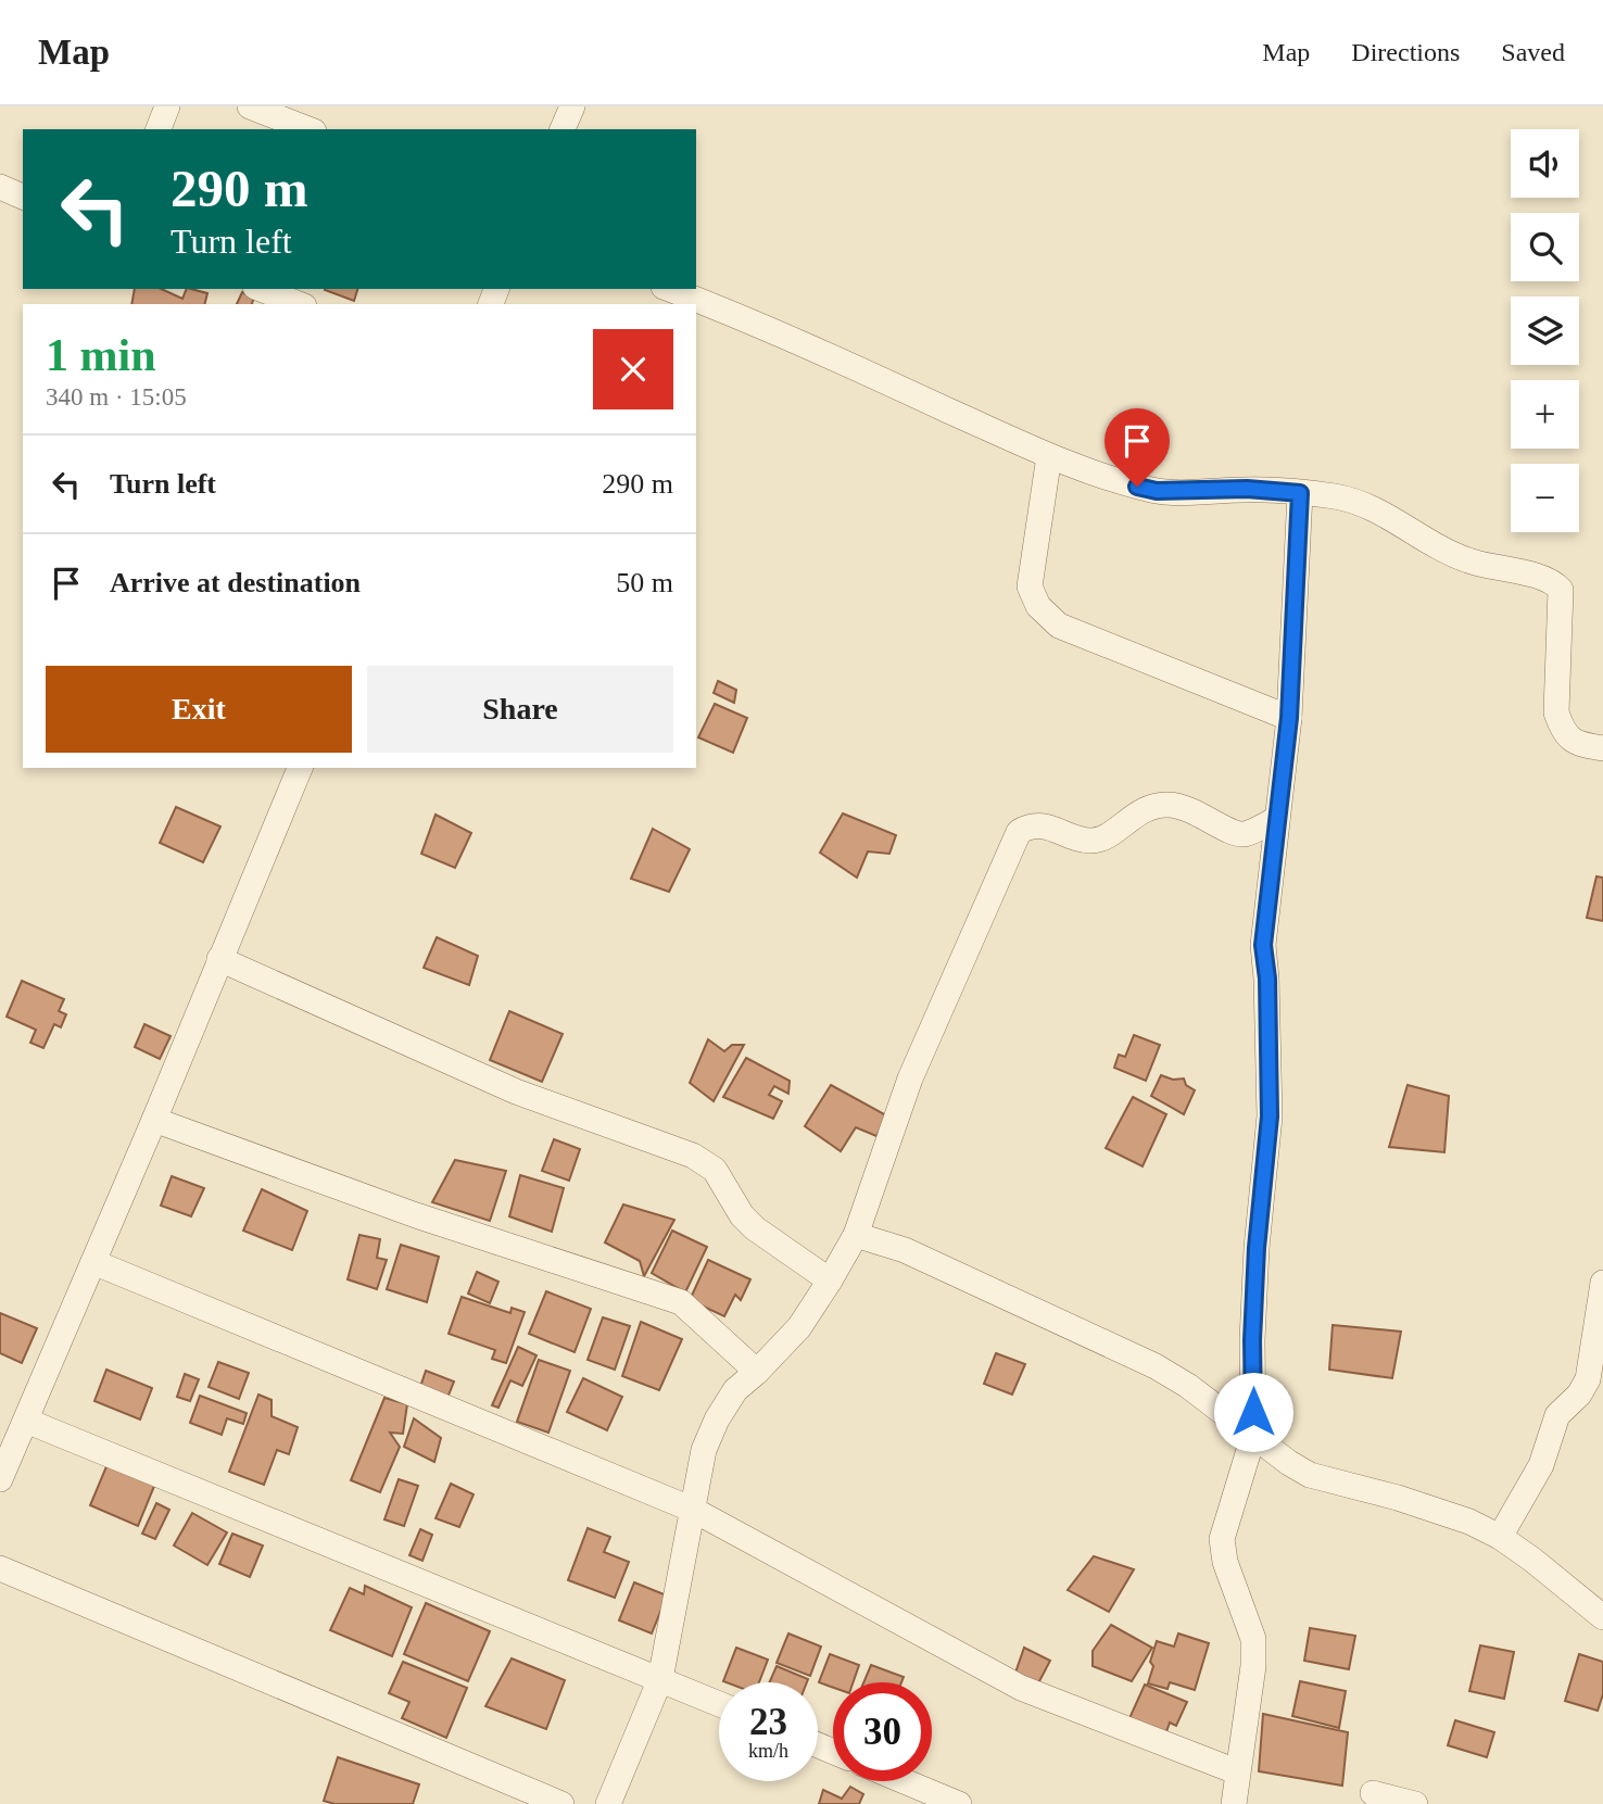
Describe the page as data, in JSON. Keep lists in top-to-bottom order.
{
  "page": {
    "header": "Map",
    "nav": ["Map", "Directions", "Saved"],
    "map_buttons": ["+", "−"],
    "turn": ["290 m", "Turn left"],
    "heading": ["1 min", "340 m · 15:05"],
    "list": [
      {
        "name": "Turn left",
        "value": "290 m"
      },
      {
        "name": "Arrive at destination",
        "value": "50 m"
      }
    ],
    "buttons": ["Exit", "Share"],
    "speed": "23 km/h",
    "limit": "30"
  }
}
